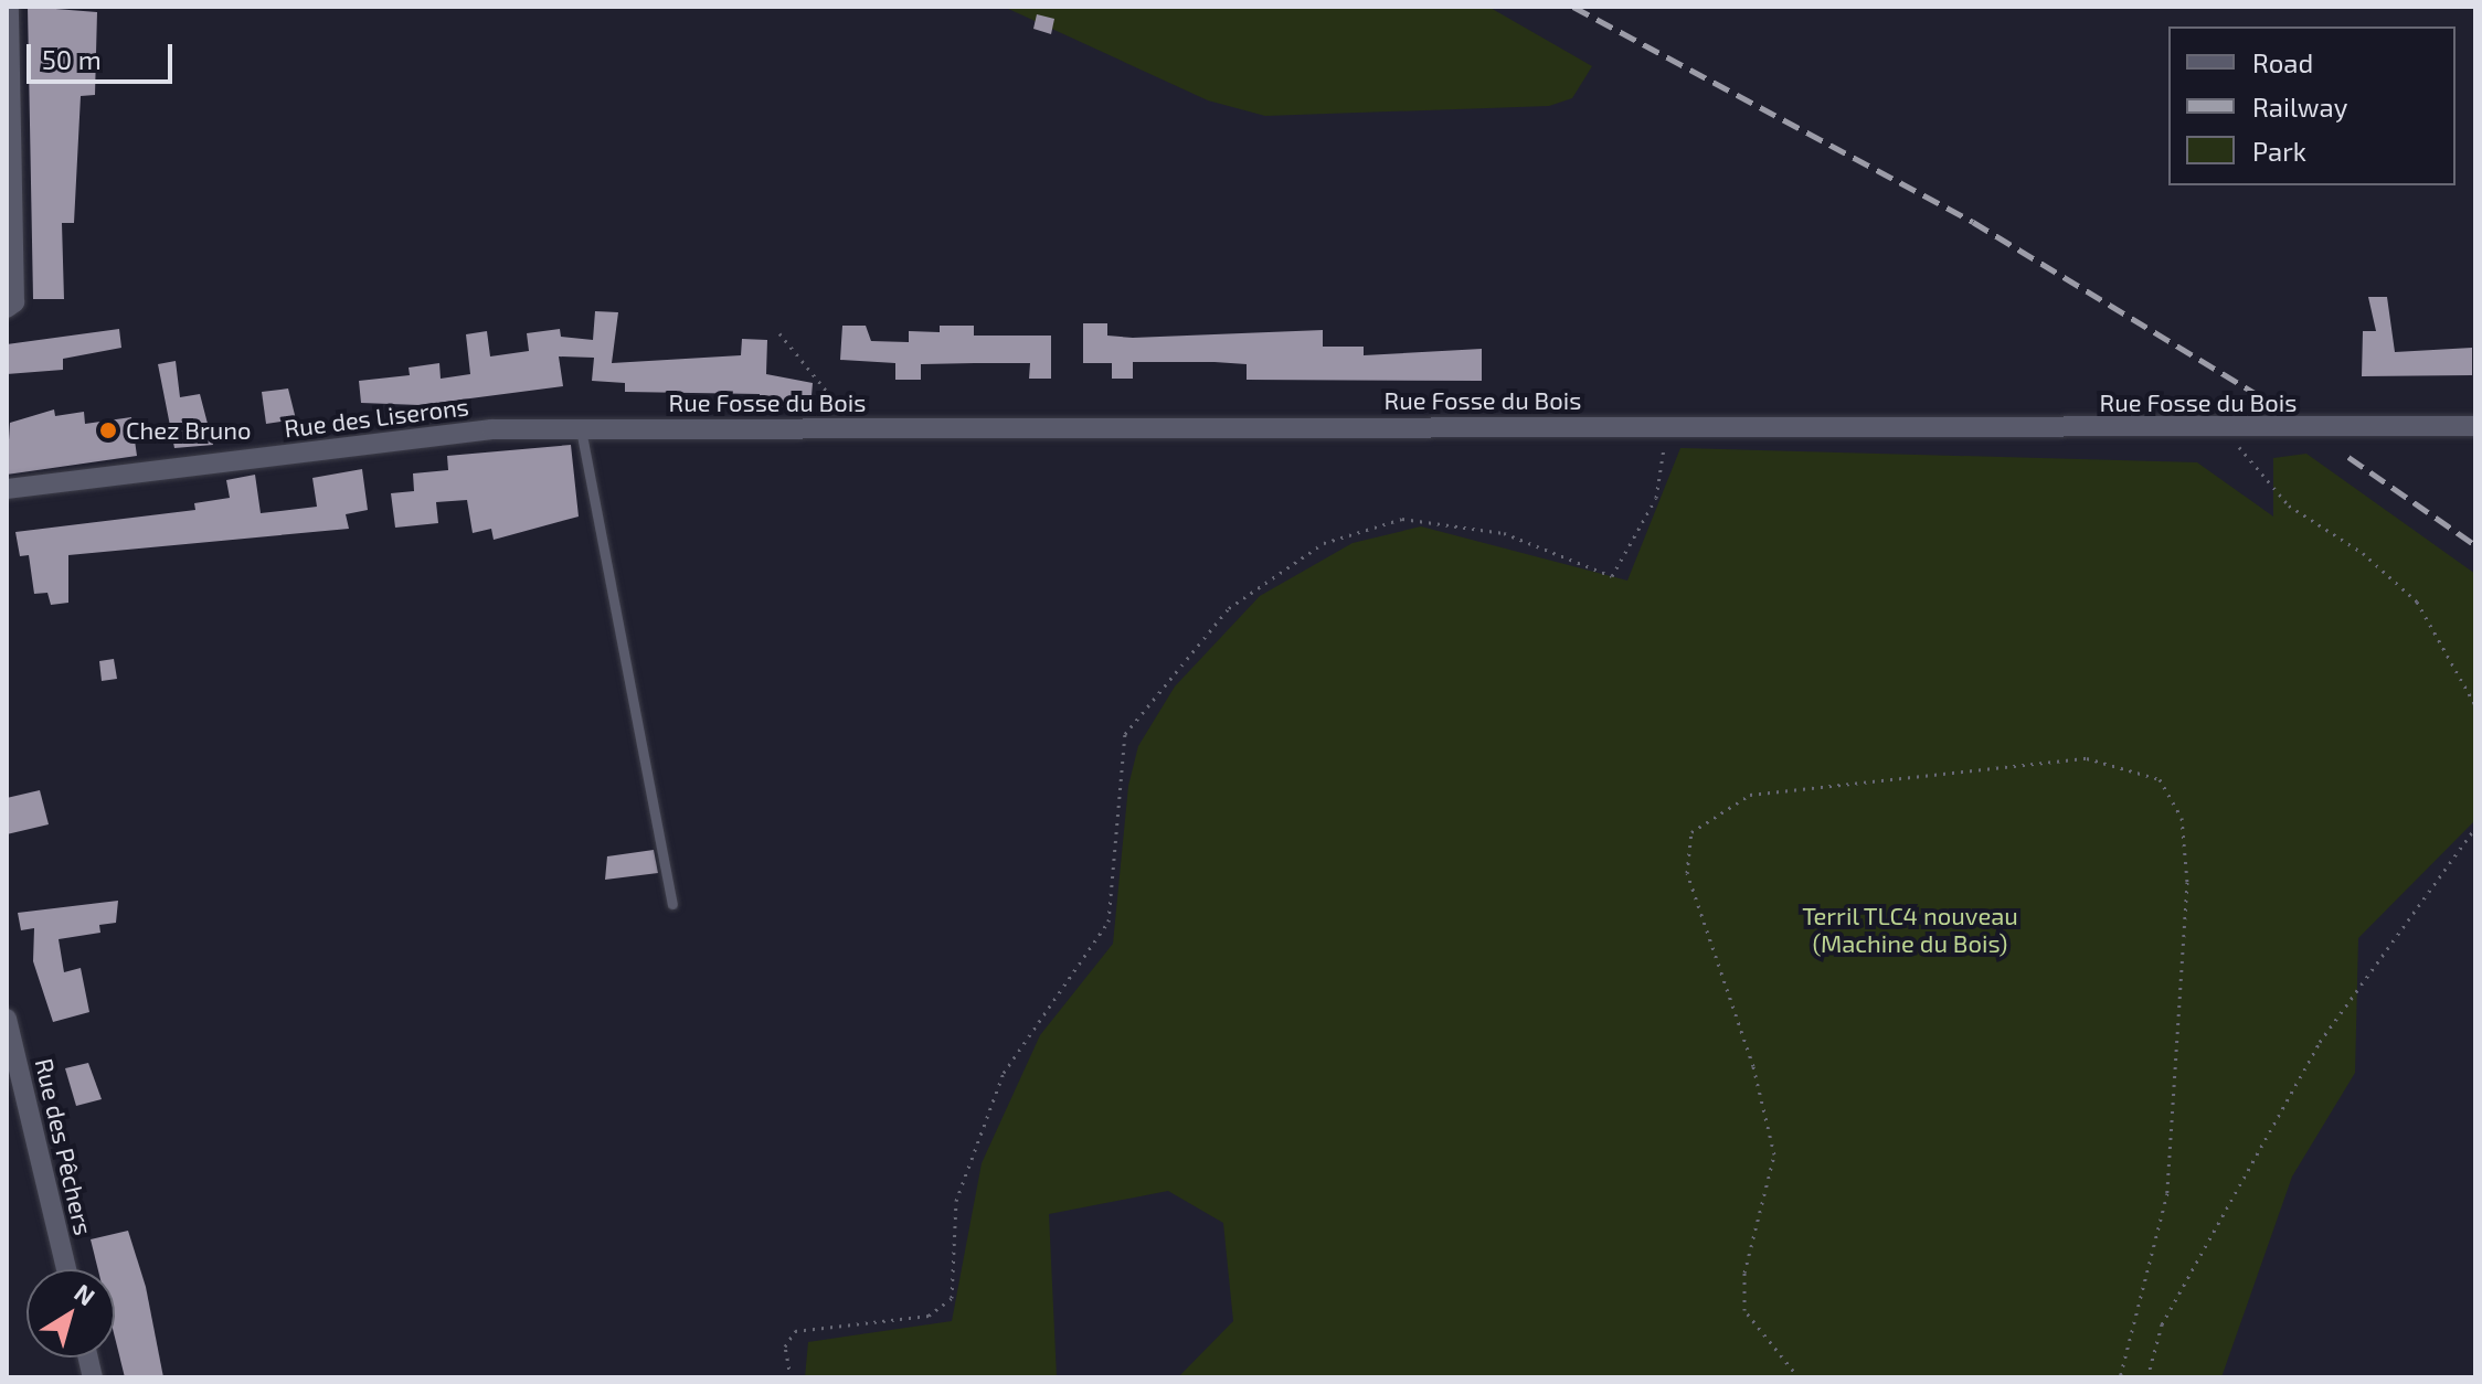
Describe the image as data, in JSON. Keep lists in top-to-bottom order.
{
  "streets": {
    "street": ["Rue Fosse du Bois", "Rue des Liserons", "Rue des Pêchers"]
  },
  "crossings": [
    ["Rue Fosse du Bois", "Rue des Liserons"]
  ],
  "parks": ["Terril TLC4 nouveau (Machine du Bois)"],
  "places": ["Chez Bruno"],
  "legend": ["Road", "Railway", "Park"],
  "scale_bar": "50 m",
  "north": "top right"
}
